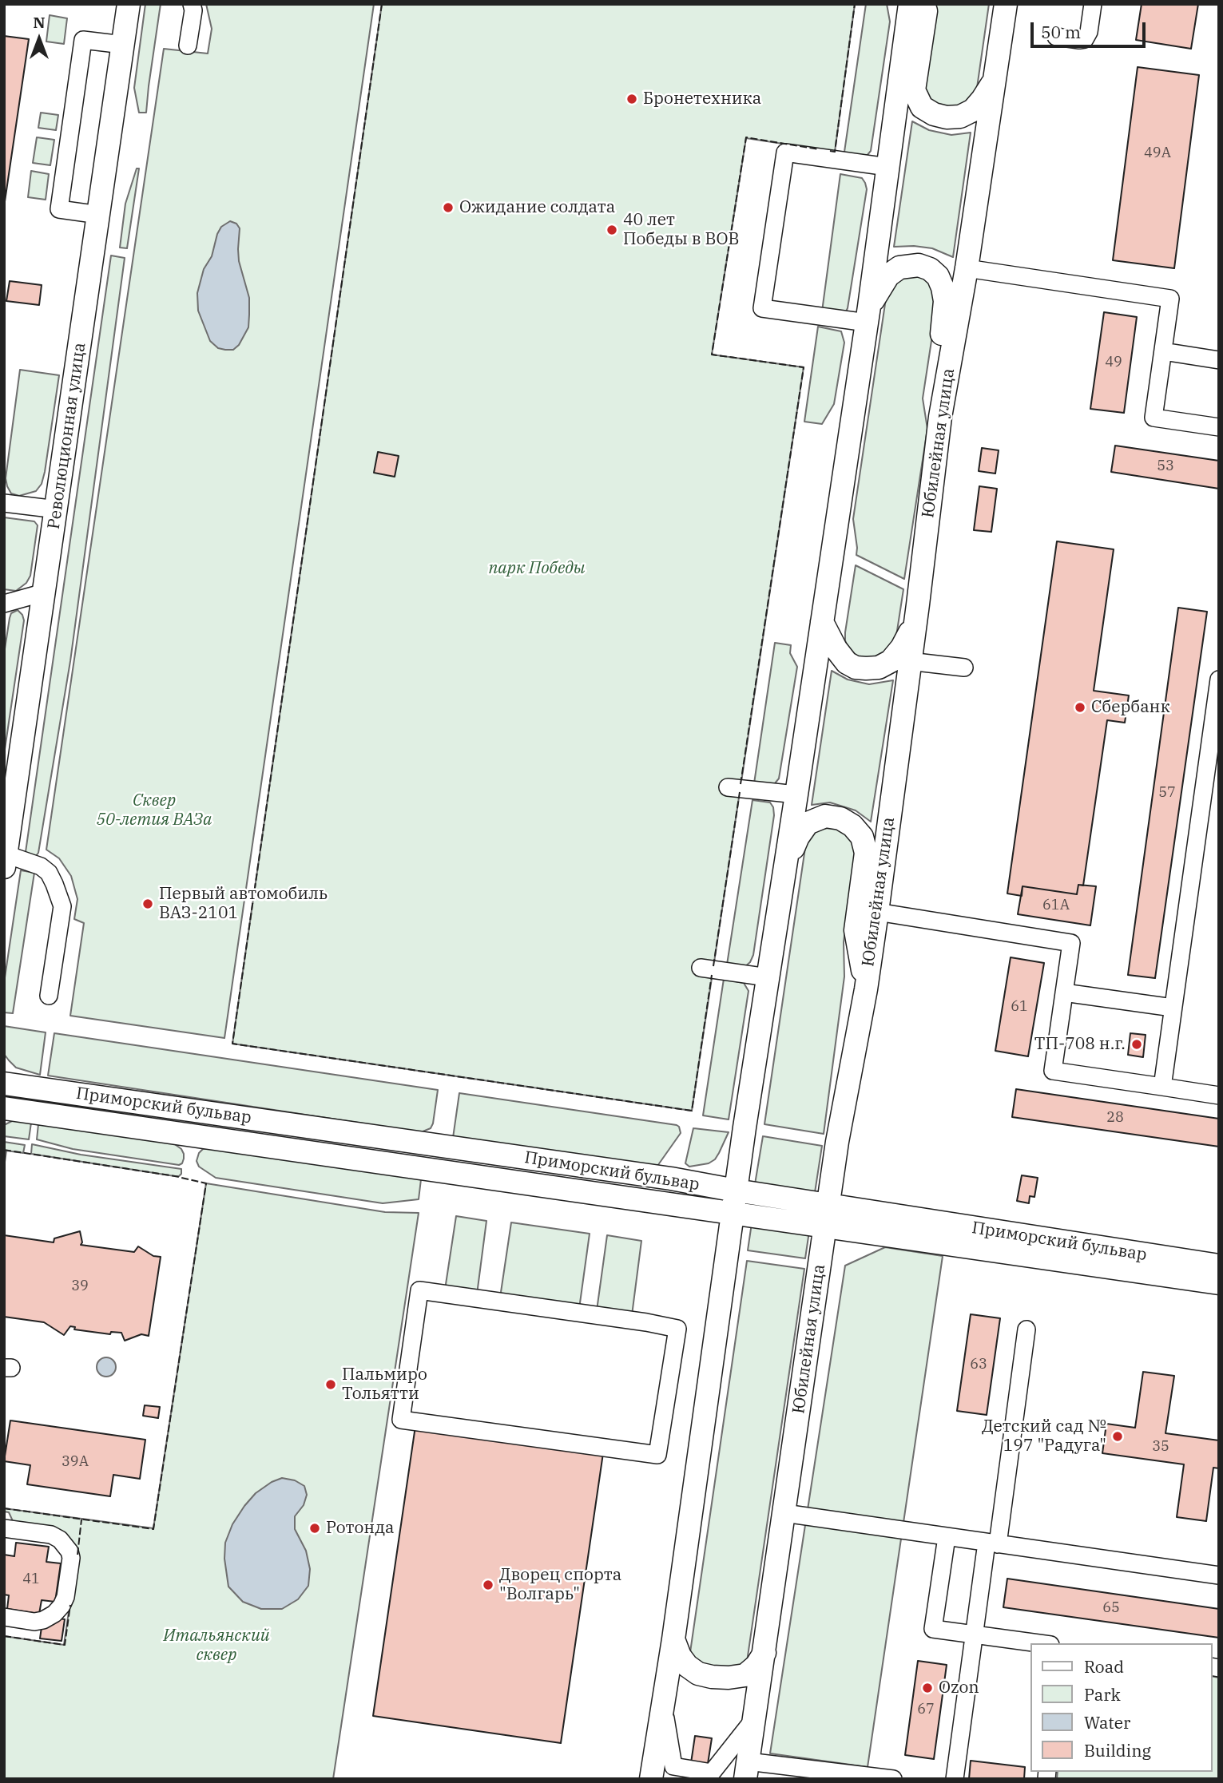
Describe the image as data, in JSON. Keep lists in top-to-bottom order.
{
  "streets": {
    "main road": ["Революционная улица", "Юбилейная улица", "Приморский бульвар"]
  },
  "crossings": [
    ["Юбилейная улица", "Приморский бульвар"]
  ],
  "parks": ["парк Победы", "Сквер 50-летия ВАЗа", "Итальянский сквер"],
  "places": [
    "Бронетехника",
    "Ожидание солдата",
    "40 лет Победы в ВОВ",
    "Сбербанк",
    "Первый автомобиль ВАЗ-2101",
    "ТП-708 н.г.",
    "Пальмиро Тольятти",
    "Детский сад № 197 \"Радуга\"",
    "Ротонда",
    "Дворец спорта \"Волгарь\"",
    "Ozon"
  ],
  "house_numbers": [
    "49А",
    "49",
    "53",
    "57",
    "61А",
    "61",
    "28",
    "39",
    "63",
    "35",
    "39А",
    "41",
    "65",
    "67"
  ],
  "legend": [
    "Road",
    "Park",
    "Water",
    "Building"
  ],
  "scale_bar": "50 m",
  "north": "top"
}
